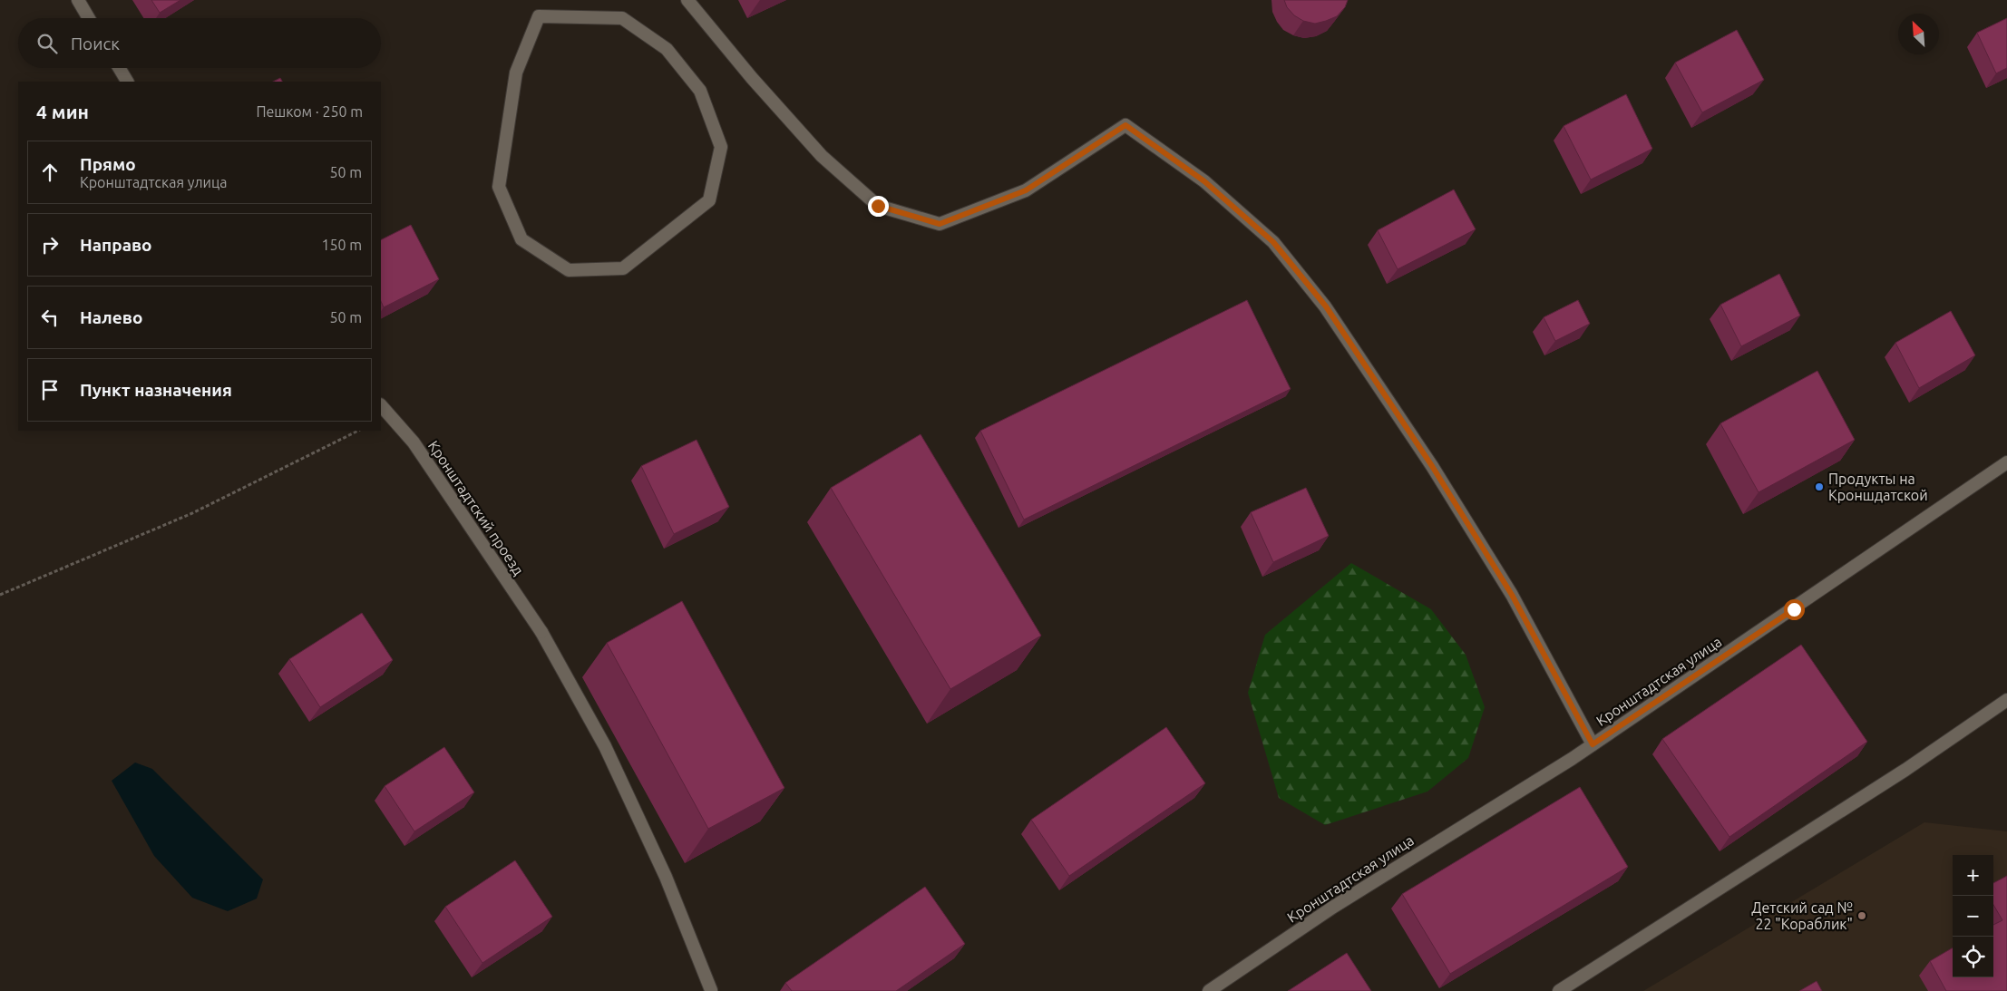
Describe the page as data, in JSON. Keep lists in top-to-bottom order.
{
  "streets": {
    "street": ["Кронштадтский проезд", "Кронштадтская улица"]
  },
  "places": ["Продукты на Кроншдатской", "Детский сад № 22 \"Кораблик\""],
  "north": "top left",
  "page": {
    "search": "Поиск",
    "heading": ["4 мин", "Пешком · 250 m"],
    "list": [
      ["Прямо", "Кронштадтская улица", "50 m"],
      ["Направо", "150 m"],
      ["Налево", "50 m"],
      "Пункт назначения"
    ],
    "map_buttons": ["+", "−"]
  }
}
